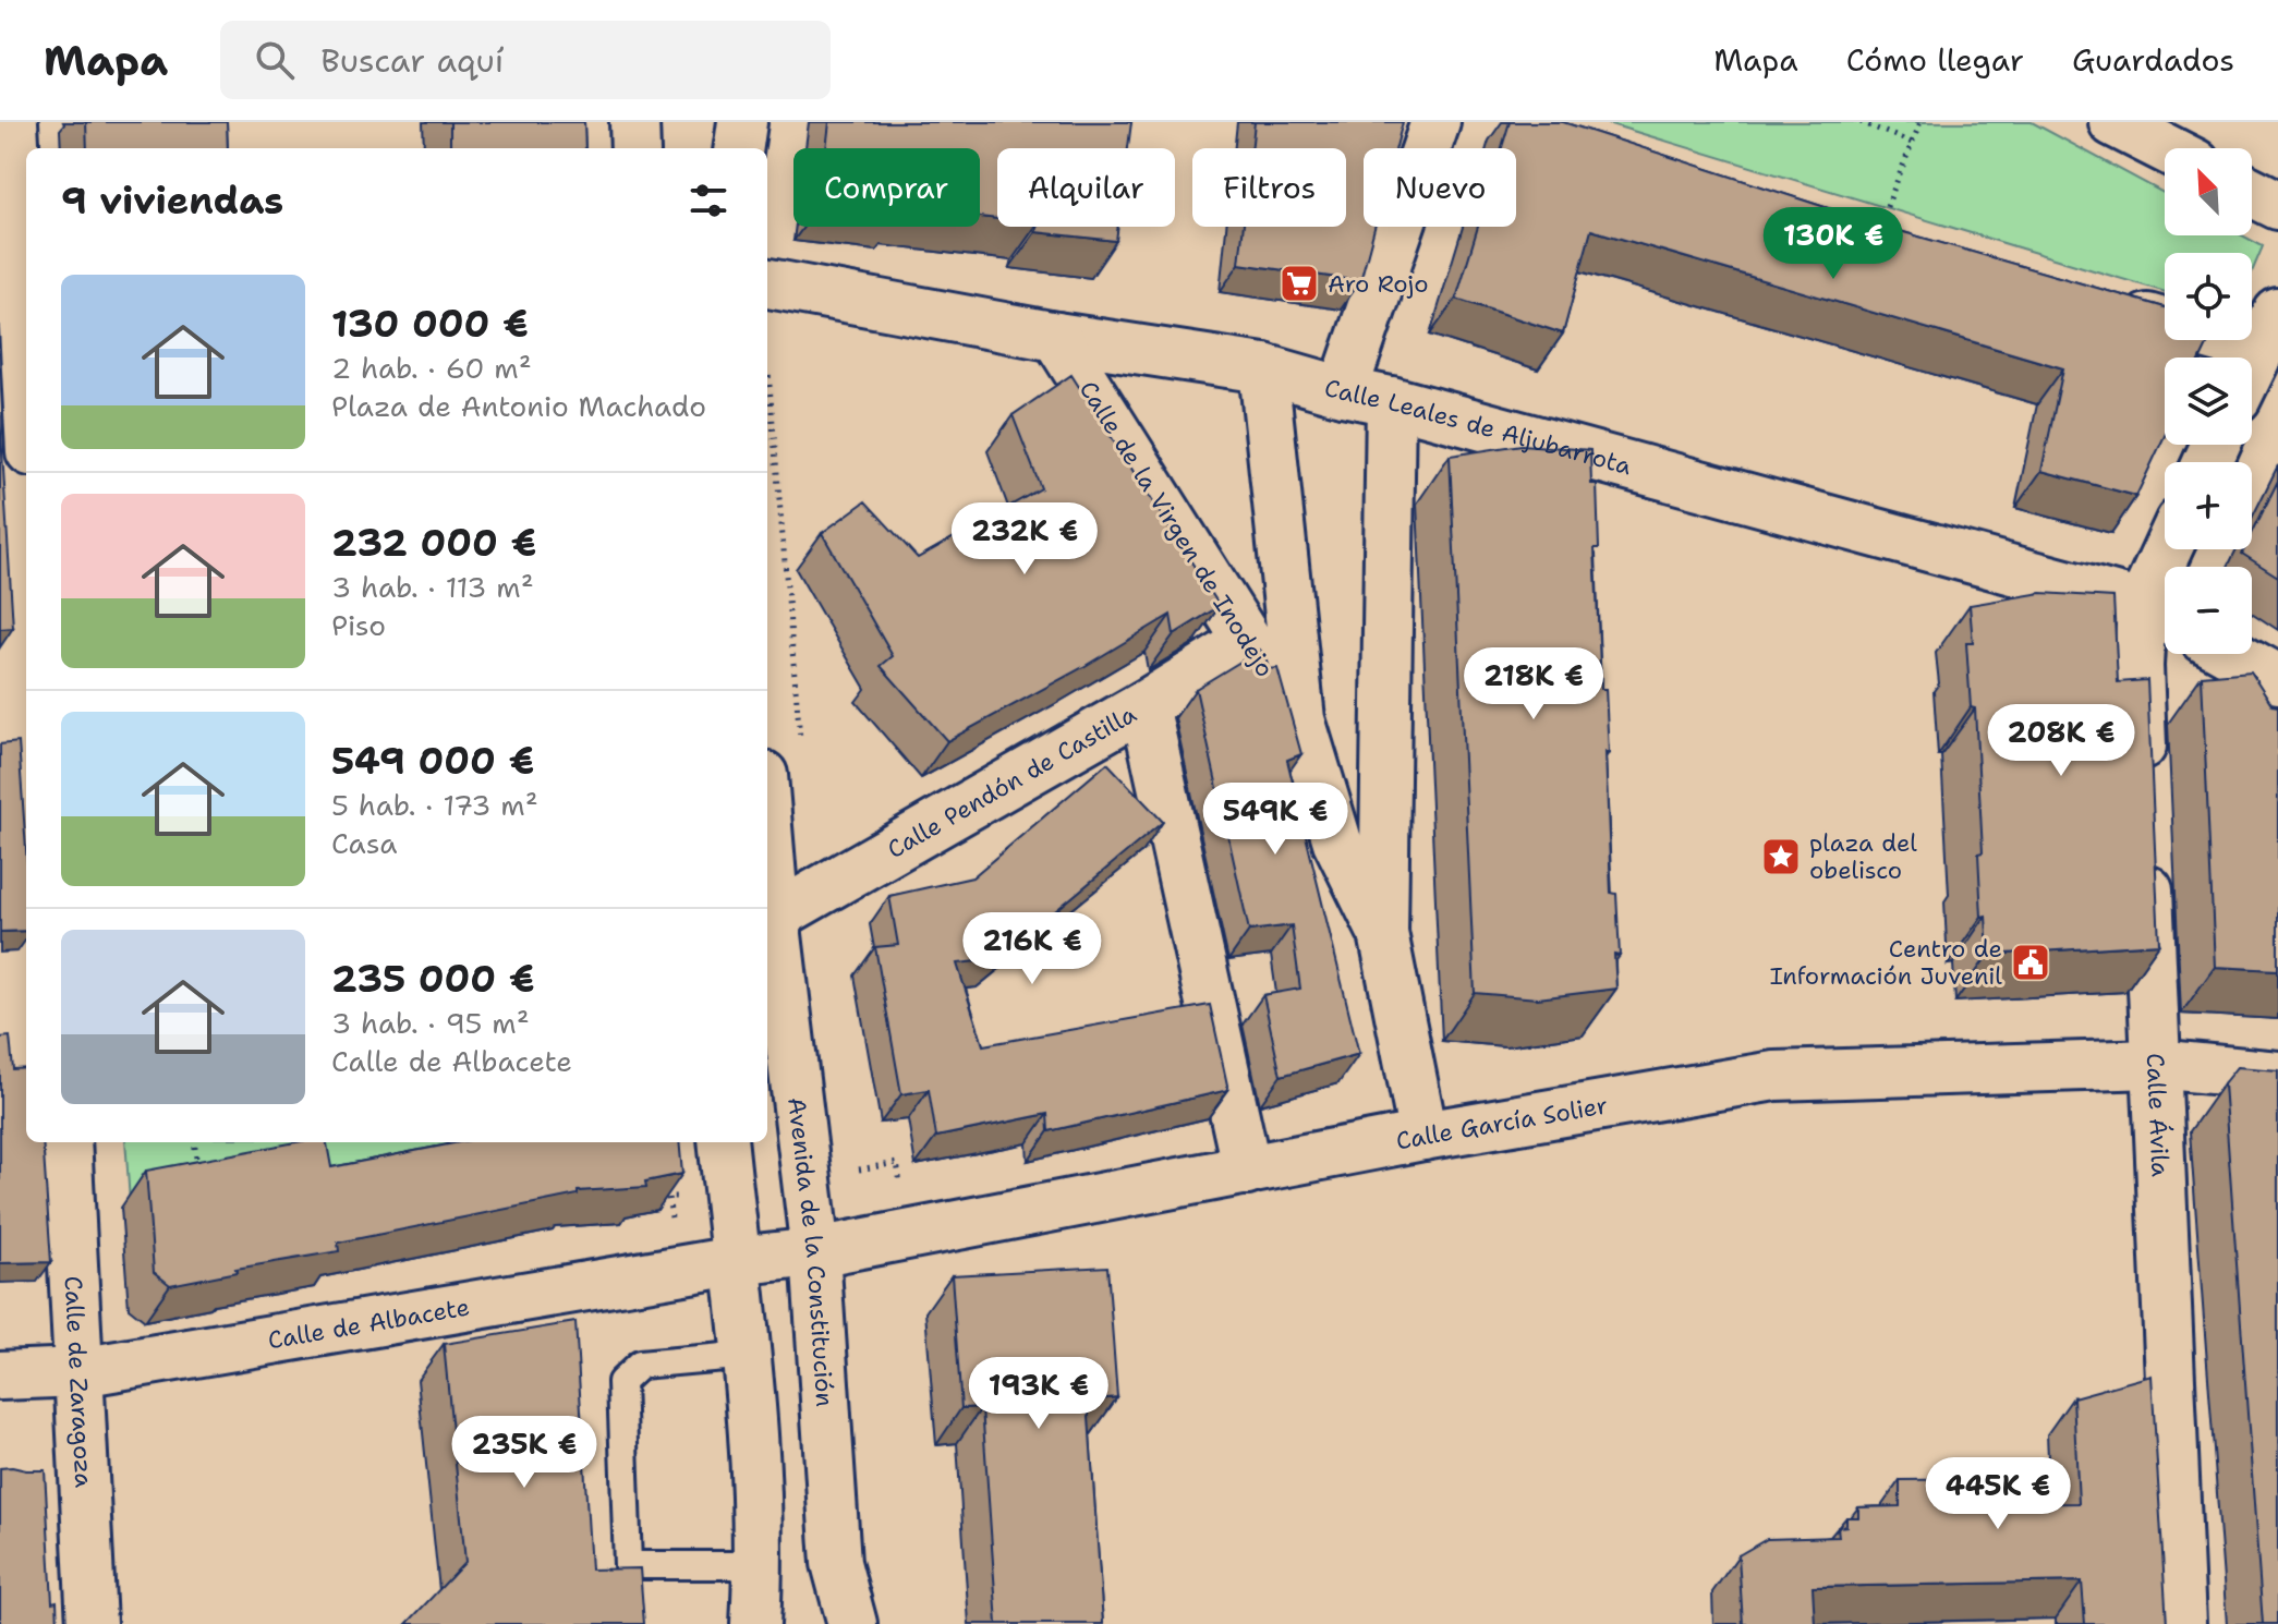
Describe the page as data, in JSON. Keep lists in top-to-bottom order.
{
  "streets": {
    "street": [
      "Calle Leales de Aljubarrota",
      "Calle de la Virgen de Inodejo",
      "Calle Pendón de Castilla",
      "Calle Ávila",
      "Calle García Solier",
      "Avenida de la Constitución",
      "Calle de Albacete",
      "Calle de Zaragoza"
    ]
  },
  "crossings": [
    ["Calle Leales de Aljubarrota", "Calle de la Virgen de Inodejo"],
    ["Calle de la Virgen de Inodejo", "Calle Pendón de Castilla"],
    ["Calle de la Virgen de Inodejo", "Calle García Solier"],
    ["Calle Pendón de Castilla", "Avenida de la Constitución"],
    ["Calle Ávila", "Calle García Solier"],
    ["Calle García Solier", "Avenida de la Constitución"],
    ["Calle García Solier", "Calle de Albacete"],
    ["Calle de Albacete", "Calle de Zaragoza"]
  ],
  "places": {
    "supermarket": ["Aro Rojo"],
    "place": ["plaza del obelisco"],
    "public building": ["Centro de Información Juvenil"]
  },
  "north": "top left",
  "page": {
    "header": "Mapa",
    "search": "Buscar aquí",
    "nav": ["Mapa", "Cómo llegar", "Guardados"],
    "map_buttons": ["+", "−"],
    "chip": [
      "Comprar",
      "Alquilar",
      "Filtros",
      "Nuevo"
    ],
    "heading": "9 viviendas",
    "price": [
      "130K €",
      "232K €",
      "218K €",
      "208K €",
      "549K €",
      "216K €",
      "193K €",
      "235K €",
      "445K €"
    ],
    "list": [
      {
        "name": "130 000 €",
        "note": "2 hab. · 60 m² · Plaza de Antonio Machado"
      },
      {
        "name": "232 000 €",
        "note": "3 hab. · 113 m² · Piso"
      },
      {
        "name": "549 000 €",
        "note": "5 hab. · 173 m² · Casa"
      },
      {
        "name": "235 000 €",
        "note": "3 hab. · 95 m² · Calle de Albacete"
      }
    ]
  }
}
